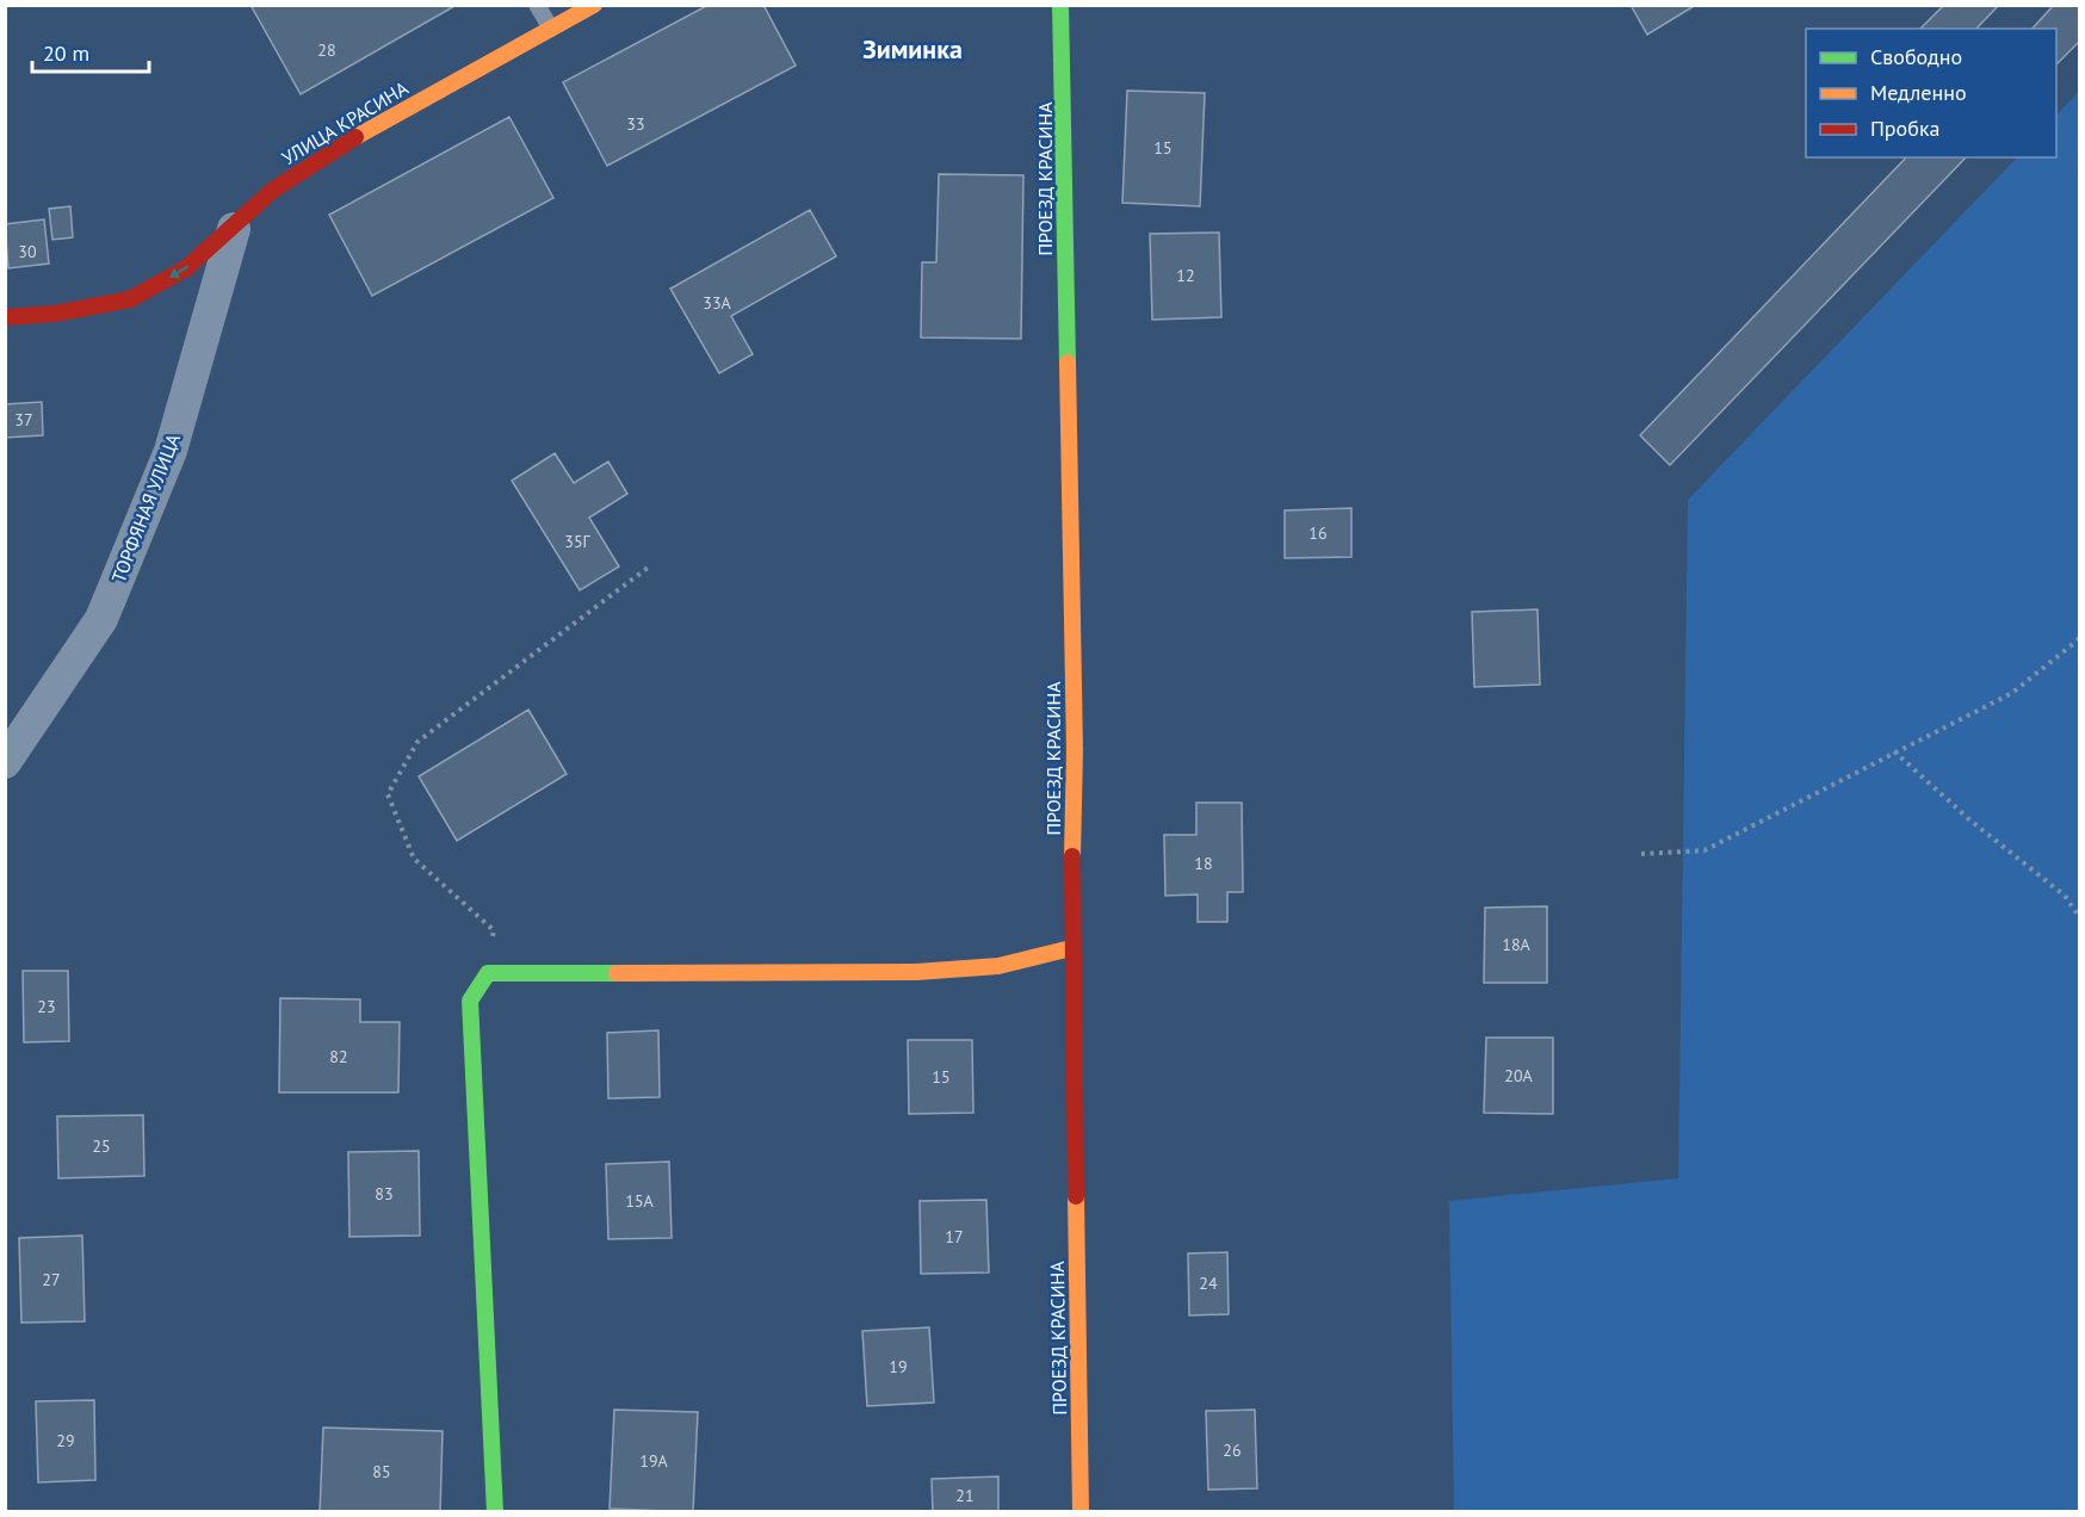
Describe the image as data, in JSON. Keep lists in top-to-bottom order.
{
  "streets": {
    "street": ["УЛИЦА КРАСИНА", "ПРОЕЗД КРАСИНА", "ТОРФЯНАЯ УЛИЦА"]
  },
  "crossings": [
    ["УЛИЦА КРАСИНА", "ТОРФЯНАЯ УЛИЦА"]
  ],
  "one_way": ["УЛИЦА КРАСИНА"],
  "districts": ["Зиминка"],
  "house_numbers": [
    "28",
    "33",
    "15",
    "30",
    "12",
    "33А",
    "37",
    "16",
    "35Г",
    "18",
    "18А",
    "23",
    "82",
    "20А",
    "15",
    "25",
    "83",
    "15А",
    "17",
    "27",
    "24",
    "19",
    "29",
    "26",
    "19А",
    "85",
    "21"
  ],
  "legend": ["Свободно", "Медленно", "Пробка"],
  "scale_bar": "20 m"
}
